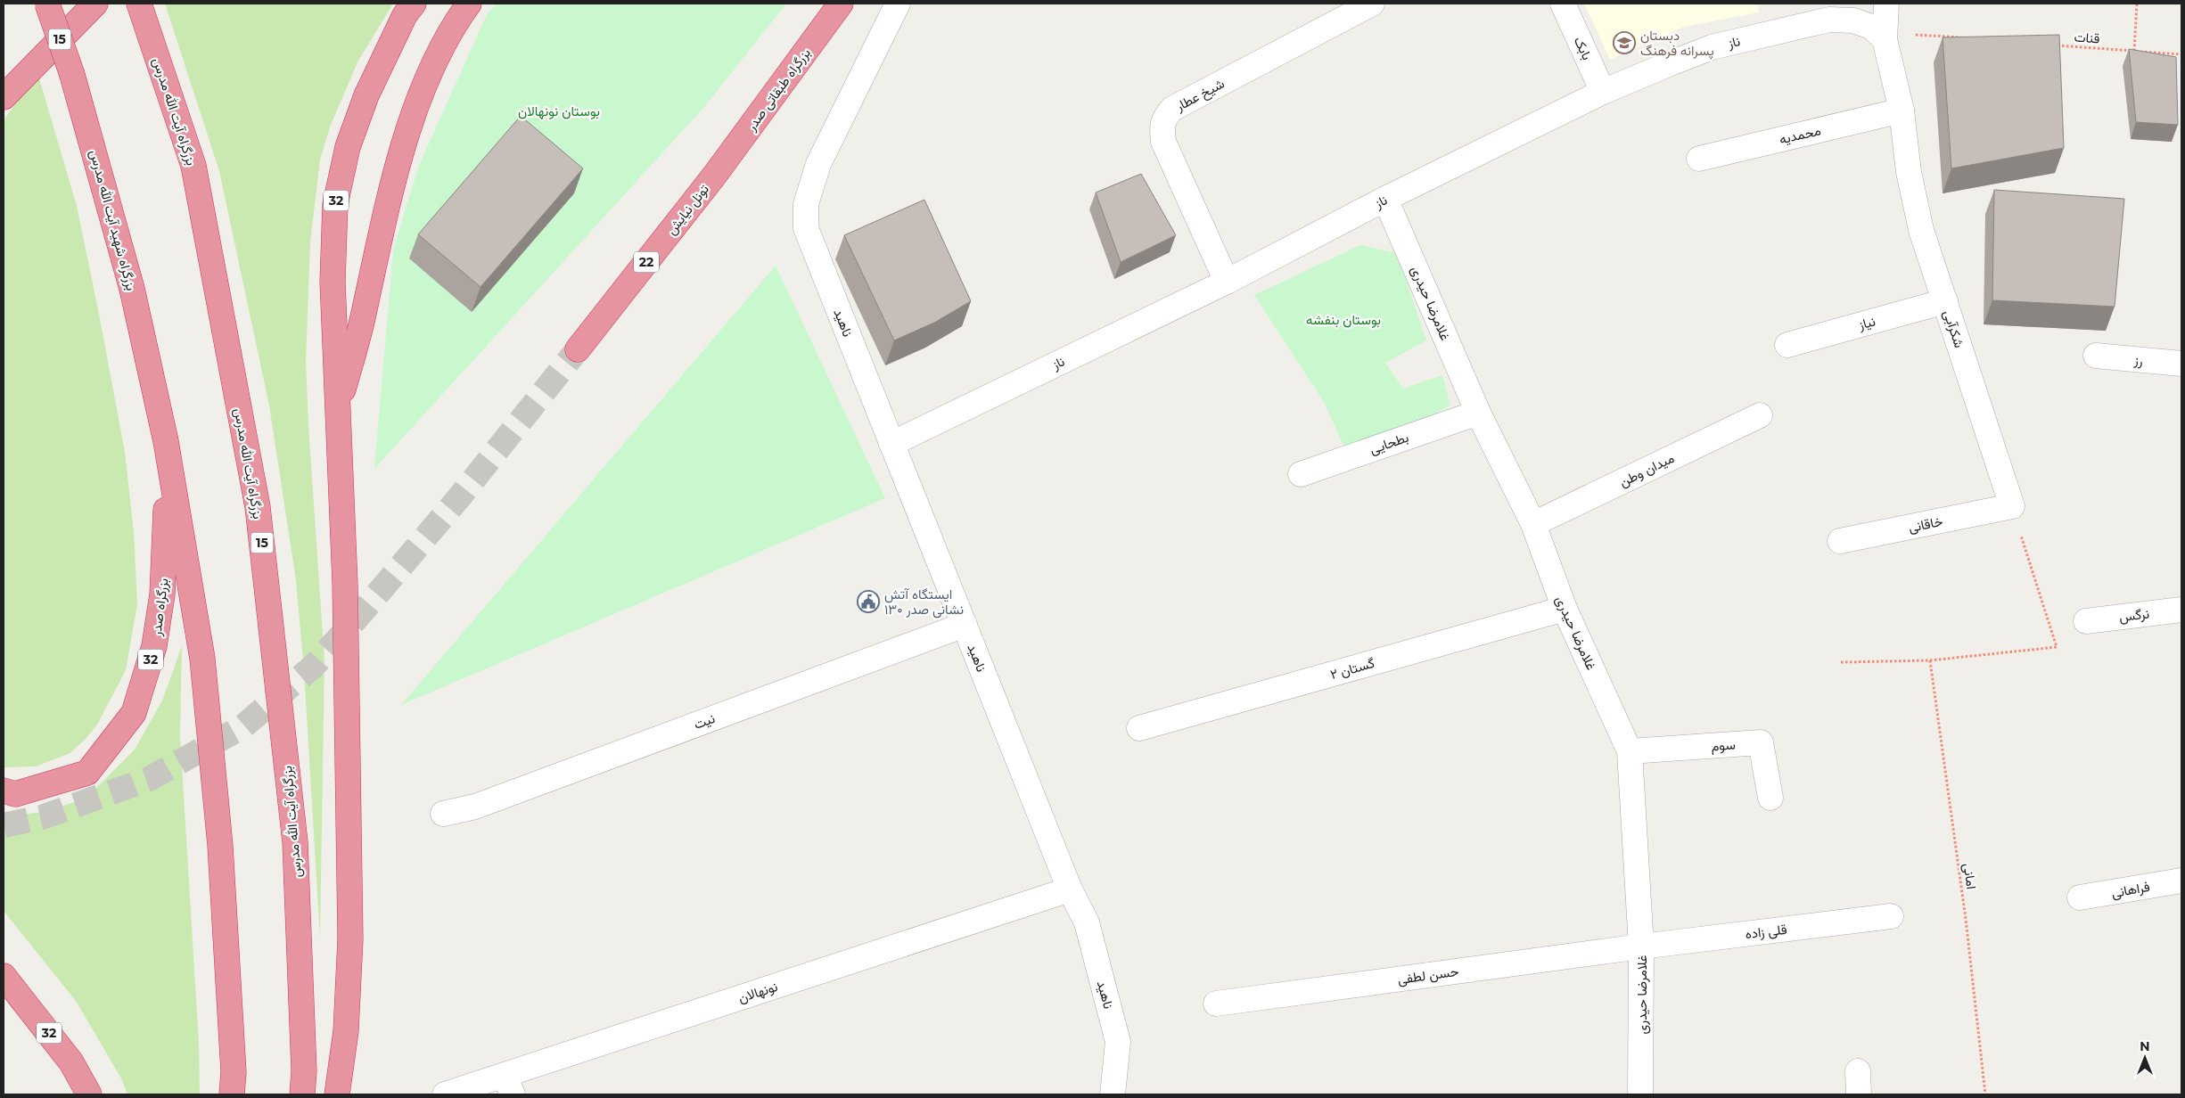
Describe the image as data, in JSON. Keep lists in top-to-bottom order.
{
  "streets": {
    "highway": [
      "15",
      "بزرگراه طبقاتی صدر",
      "بزرگراه آیت الله مدرس",
      "32",
      "تونل نیایش",
      "بزرگراه شهید آیت الله مدرس",
      "22",
      "بزرگراه صدر"
    ],
    "street": [
      "ناز",
      "بابک",
      "شیخ عطار",
      "محمدیه",
      "غلامرضا حیدری",
      "ناهید",
      "نیاز",
      "شکرآبی",
      "رز",
      "بطحایی",
      "میدان وطن",
      "خاقانی",
      "نرگس",
      "گستان ۲",
      "نیت",
      "سوم",
      "فراهانی",
      "قلی زاده",
      "حسن لطفی",
      "نونهالان"
    ],
    "path": ["قنات", "امانی"]
  },
  "crossings": [
    ["15", "بزرگراه شهید آیت الله مدرس"],
    ["15", "بزرگراه صدر"],
    ["ناز", "بابک"],
    ["ناز", "شیخ عطار"],
    ["ناز", "غلامرضا حیدری"],
    ["ناز", "ناهید"],
    ["ناز", "شکرآبی"],
    ["بزرگراه طبقاتی صدر", "تونل نیایش"],
    ["محمدیه", "شکرآبی"],
    ["بزرگراه شهید آیت الله مدرس", "بزرگراه صدر"],
    ["غلامرضا حیدری", "بطحایی"],
    ["غلامرضا حیدری", "میدان وطن"],
    ["غلامرضا حیدری", "گستان ۲"],
    ["غلامرضا حیدری", "سوم"],
    ["غلامرضا حیدری", "قلی زاده"],
    ["غلامرضا حیدری", "حسن لطفی"],
    ["ناهید", "نیت"],
    ["ناهید", "نونهالان"],
    ["نیاز", "شکرآبی"],
    ["شکرآبی", "خاقانی"],
    ["قلی زاده", "حسن لطفی"]
  ],
  "parks": ["بوستان نونهالان", "بوستان بنفشه"],
  "places": {
    "school or university": ["دبستان پسرانه فرهنگ"],
    "public building": ["ایستگاه آتش نشانی صدر ۱۳۰"]
  },
  "north": "top"
}
